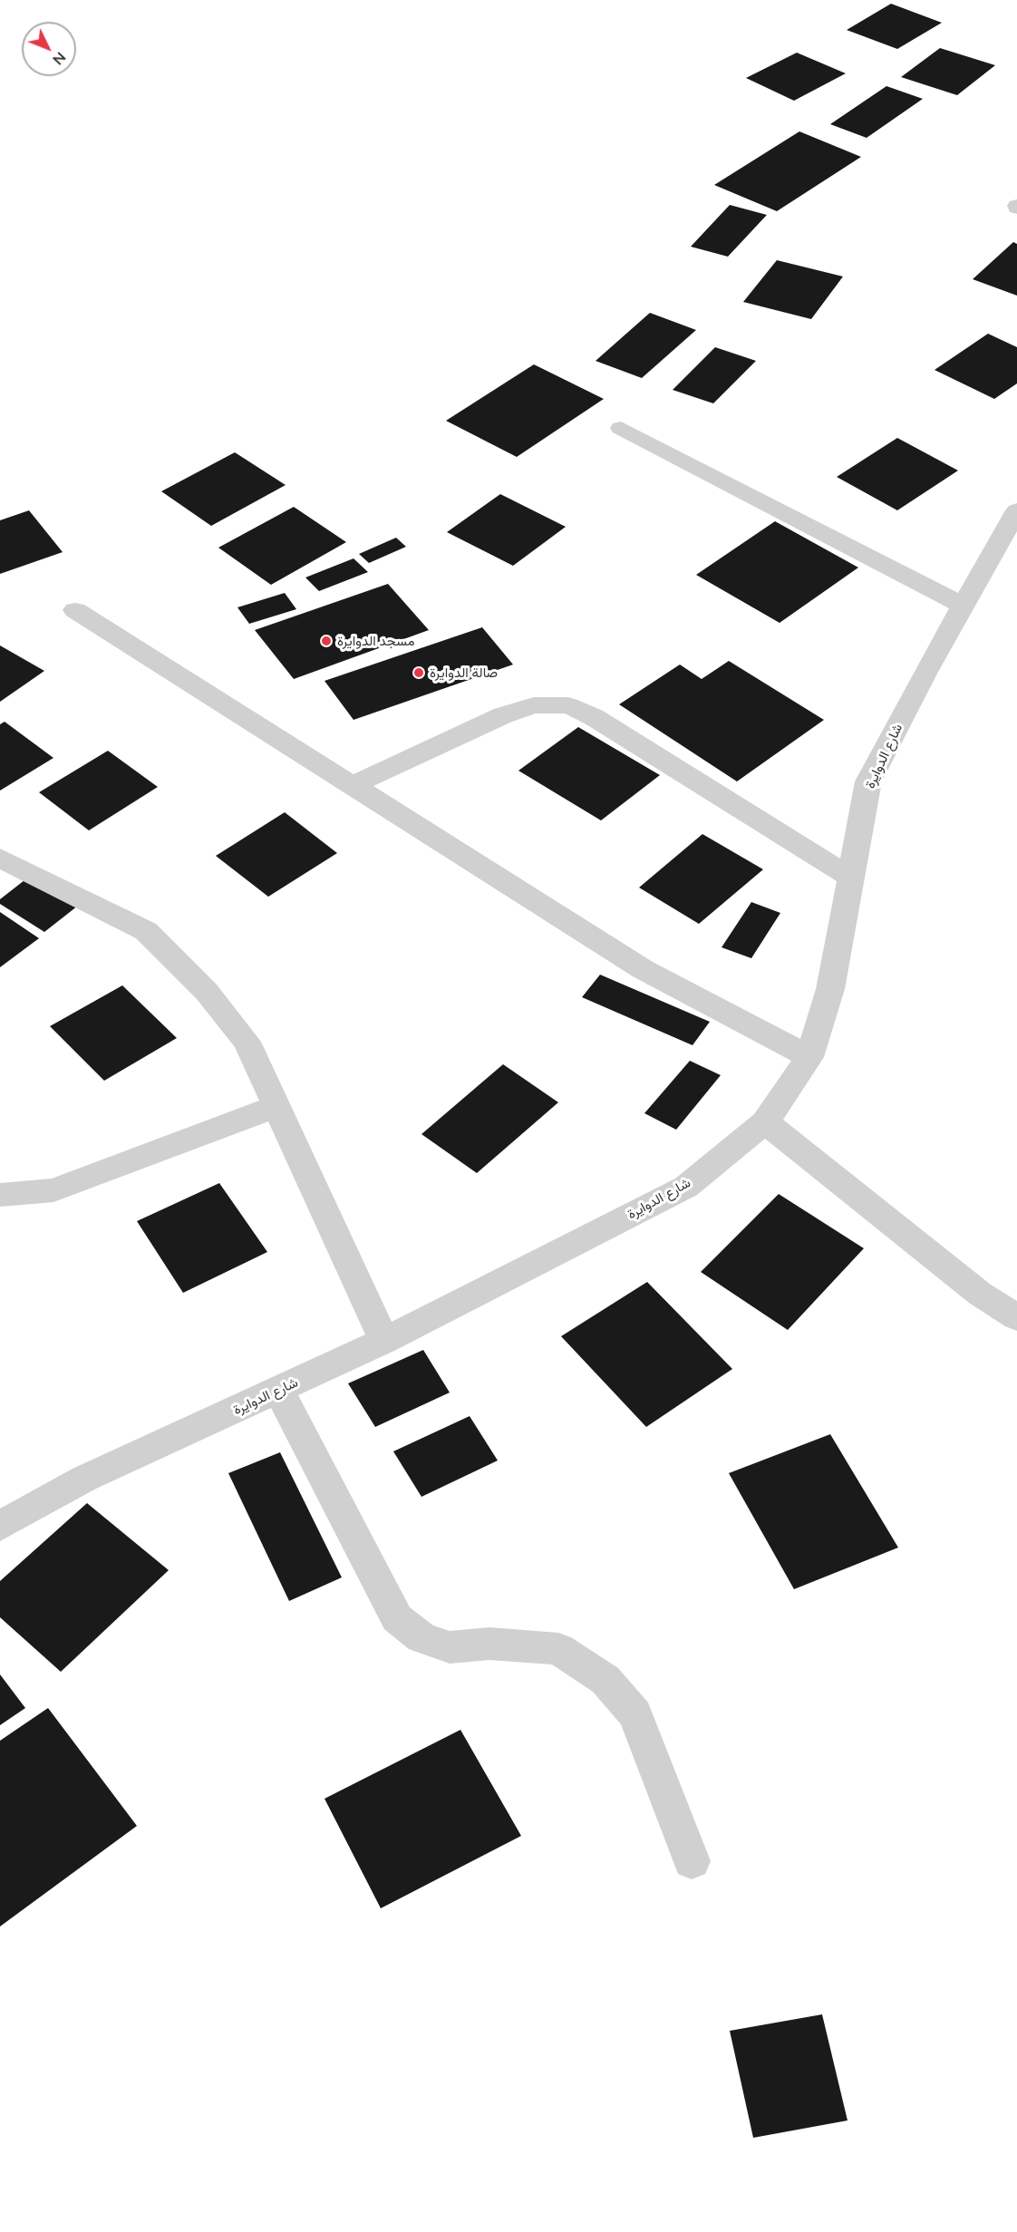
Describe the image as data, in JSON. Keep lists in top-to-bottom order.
{
  "streets": {
    "street": ["شارع الدوايرة"]
  },
  "places": ["مسجد الدوايرة", "صالة الدوايرة"],
  "north": "bottom right"
}
